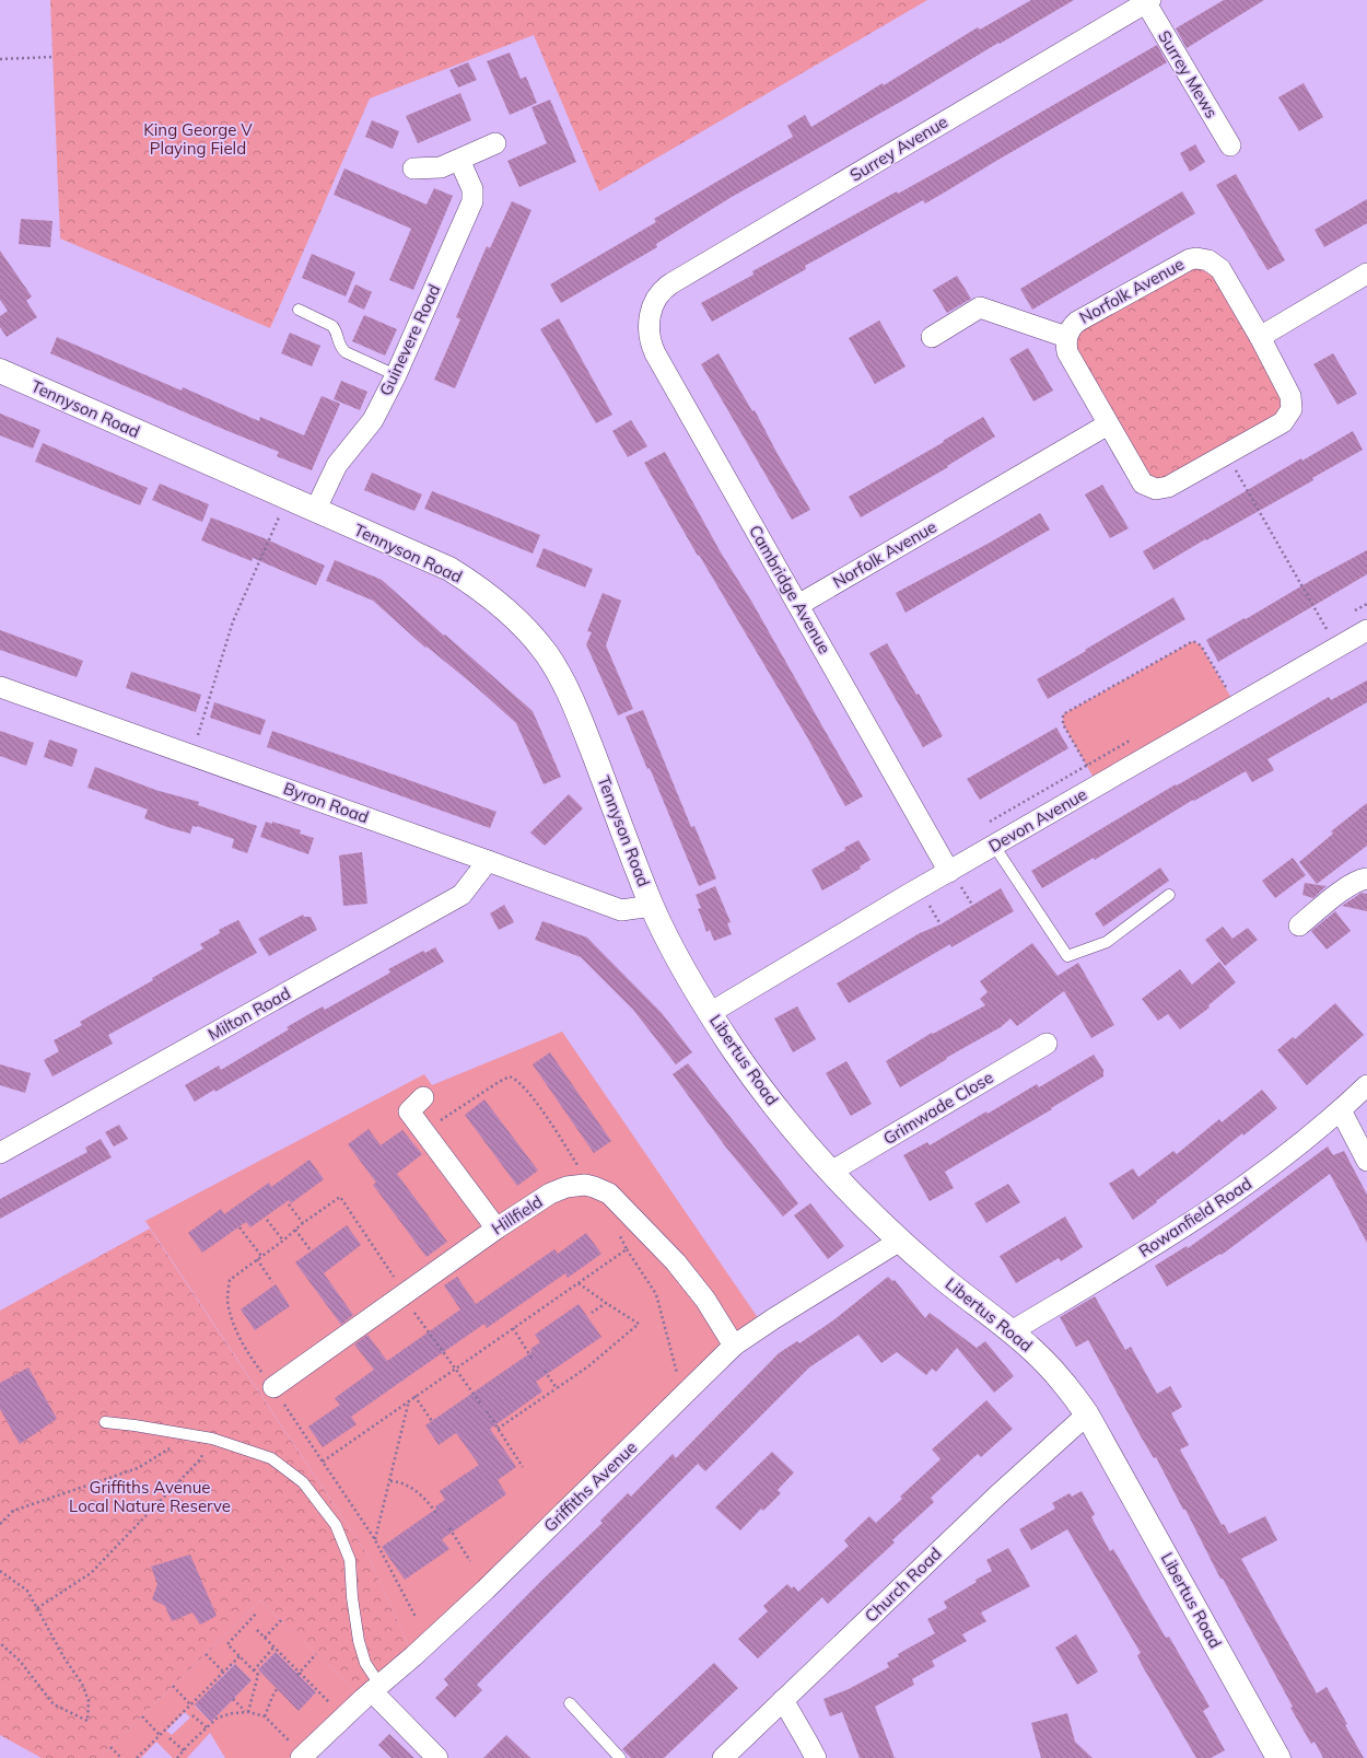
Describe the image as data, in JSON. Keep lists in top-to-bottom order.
{
  "streets": {
    "street": [
      "Surrey Mews",
      "Surrey Avenue",
      "Norfolk Avenue",
      "Guinevere Road",
      "Tennyson Road",
      "Cambridge Avenue",
      "Byron Road",
      "Devon Avenue",
      "Milton Road",
      "Libertus Road",
      "Grimwade Close",
      "Hillfield",
      "Rowanfield Road",
      "Griffiths Avenue",
      "Church Road"
    ]
  },
  "crossings": [
    ["Surrey Mews", "Surrey Avenue"],
    ["Surrey Avenue", "Cambridge Avenue"],
    ["Norfolk Avenue", "Cambridge Avenue"],
    ["Guinevere Road", "Tennyson Road"],
    ["Tennyson Road", "Byron Road"],
    ["Tennyson Road", "Libertus Road"],
    ["Cambridge Avenue", "Devon Avenue"],
    ["Byron Road", "Milton Road"],
    ["Byron Road", "Libertus Road"],
    ["Devon Avenue", "Libertus Road"],
    ["Libertus Road", "Grimwade Close"],
    ["Libertus Road", "Rowanfield Road"],
    ["Libertus Road", "Griffiths Avenue"],
    ["Libertus Road", "Church Road"],
    ["Hillfield", "Griffiths Avenue"]
  ],
  "parks": ["King George V Playing Field", "Griffiths Avenue Local Nature Reserve"]
}
